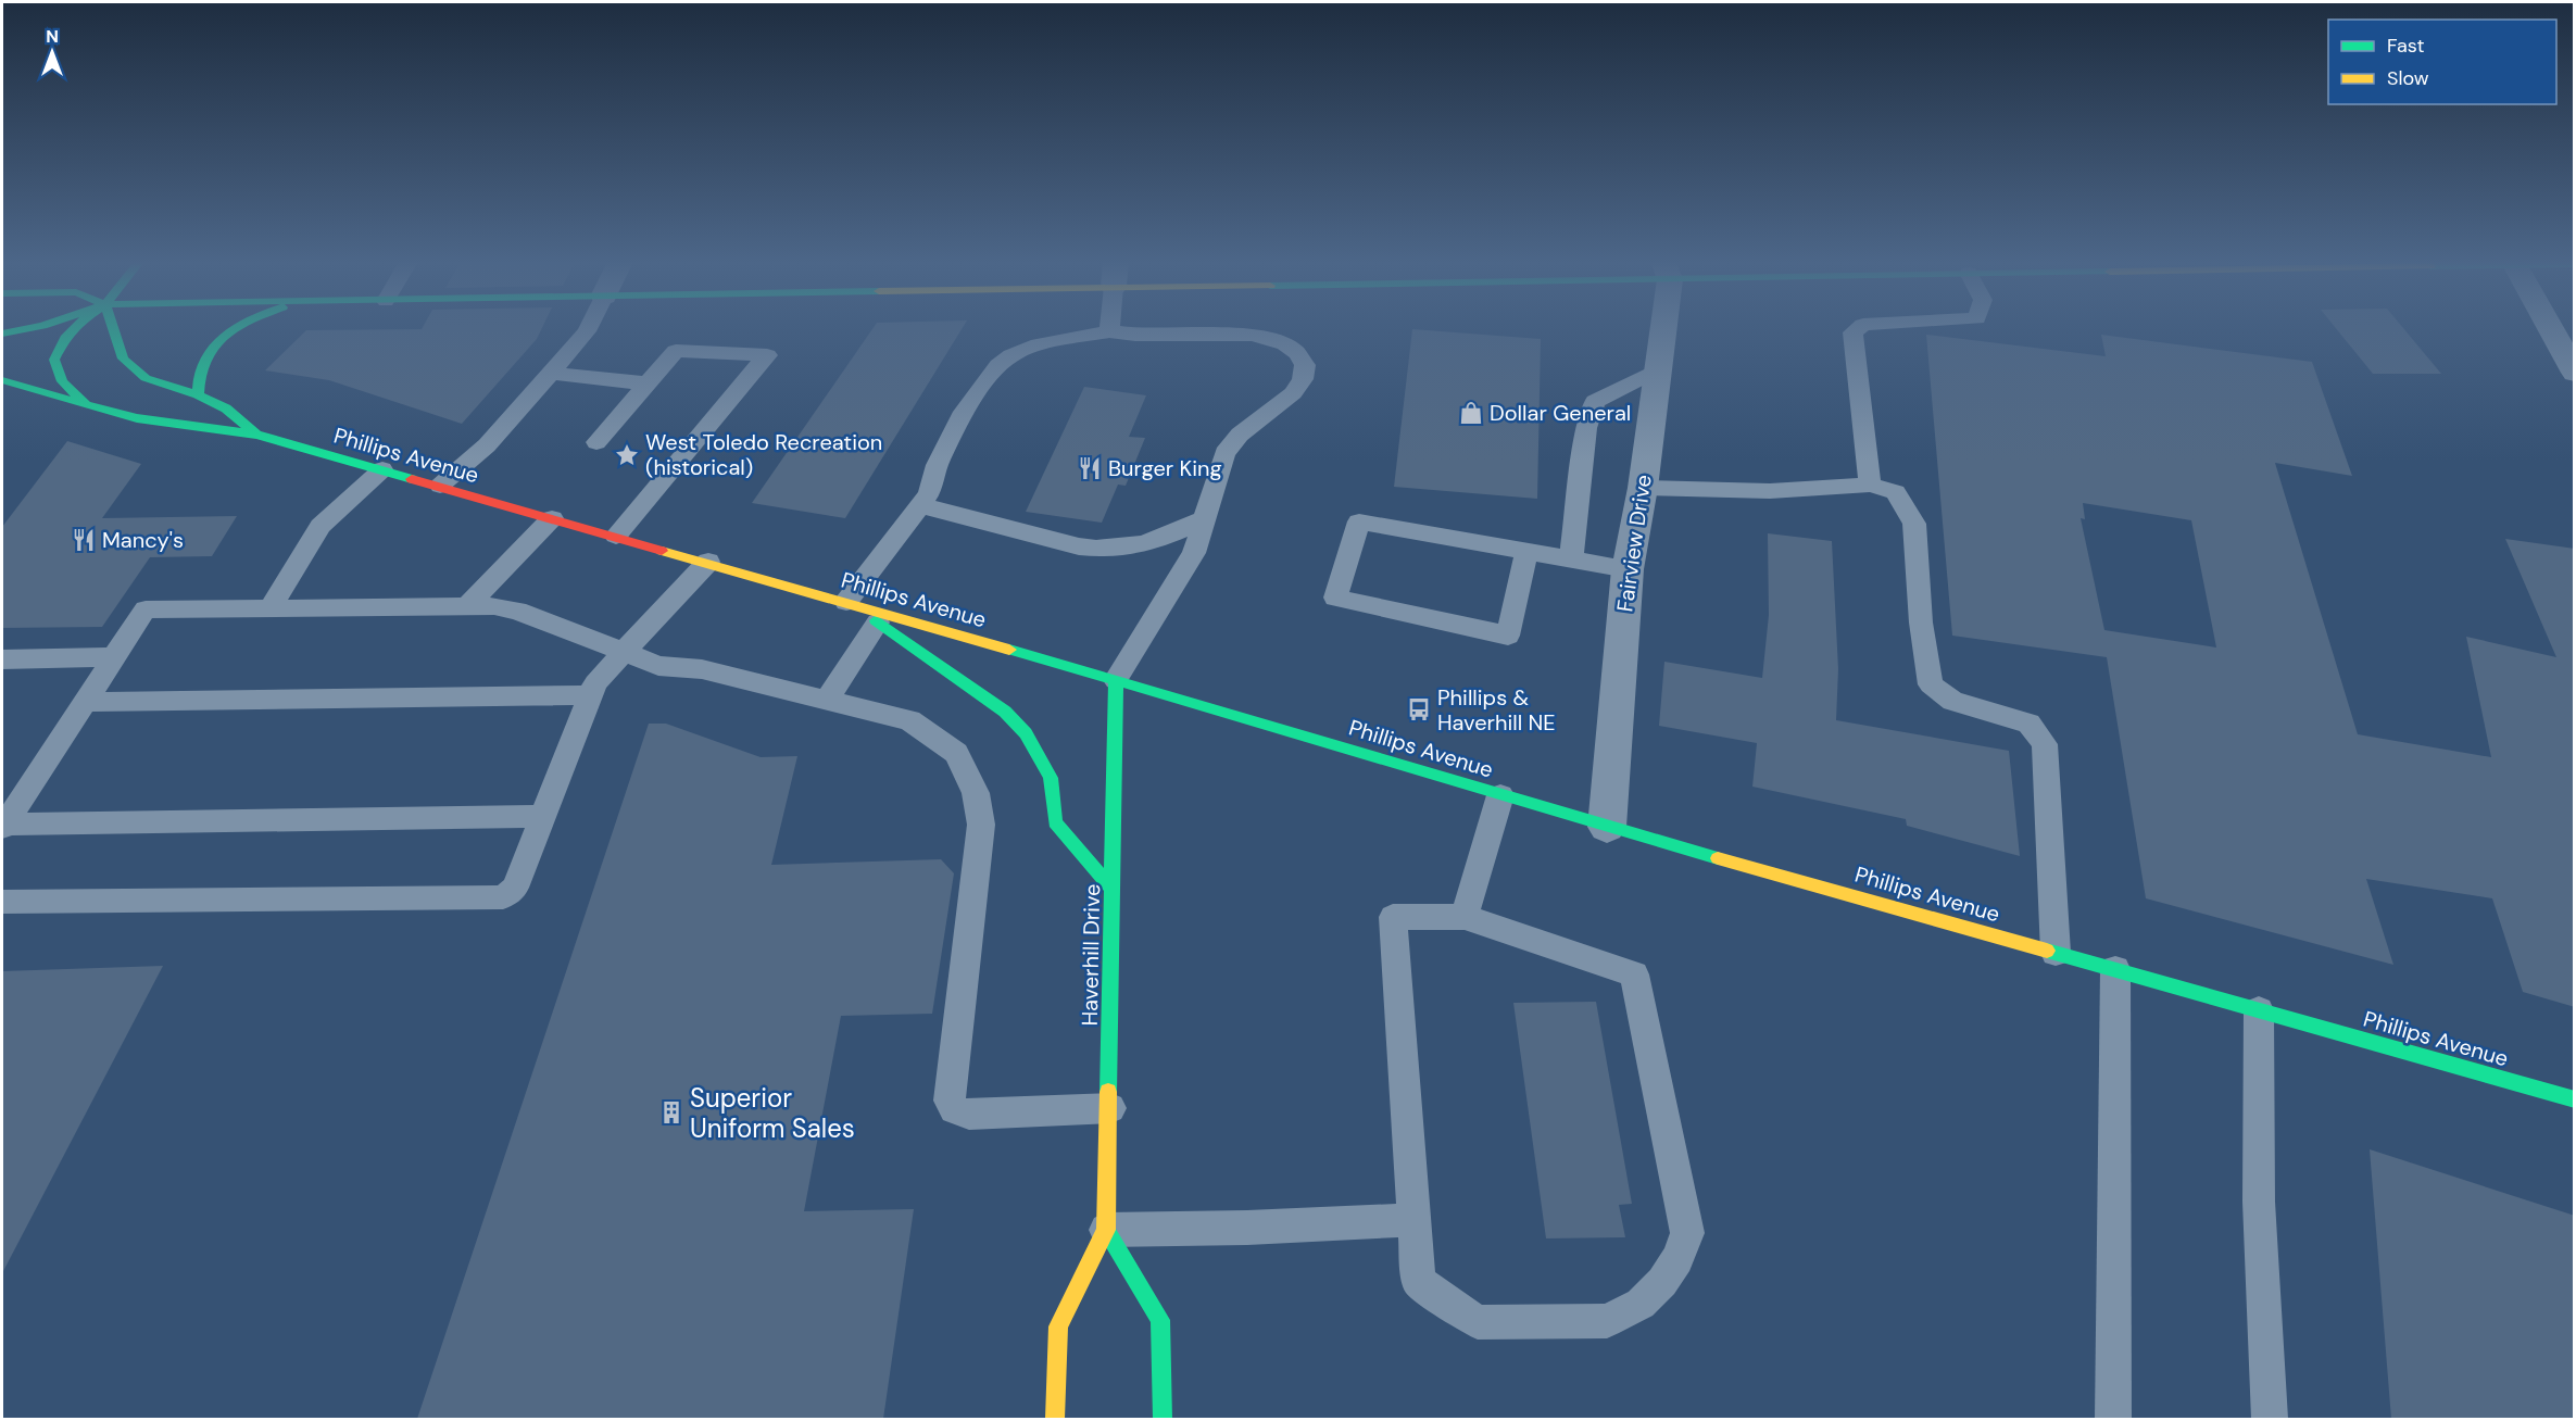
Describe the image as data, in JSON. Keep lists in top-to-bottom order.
{
  "streets": {
    "main road": ["Phillips Avenue", "Haverhill Drive"],
    "street": ["Fairview Drive"]
  },
  "crossings": [
    ["Phillips Avenue", "Fairview Drive"],
    ["Phillips Avenue", "Haverhill Drive"]
  ],
  "places": {
    "shop": ["Dollar General"],
    "place": ["West Toledo Recreation (historical)"],
    "restaurant": ["Burger King", "Mancy's"],
    "bus stop": ["Phillips & Haverhill NE"],
    "building": ["Superior Uniform Sales"]
  },
  "legend": ["Fast", "Slow"],
  "north": "top"
}
